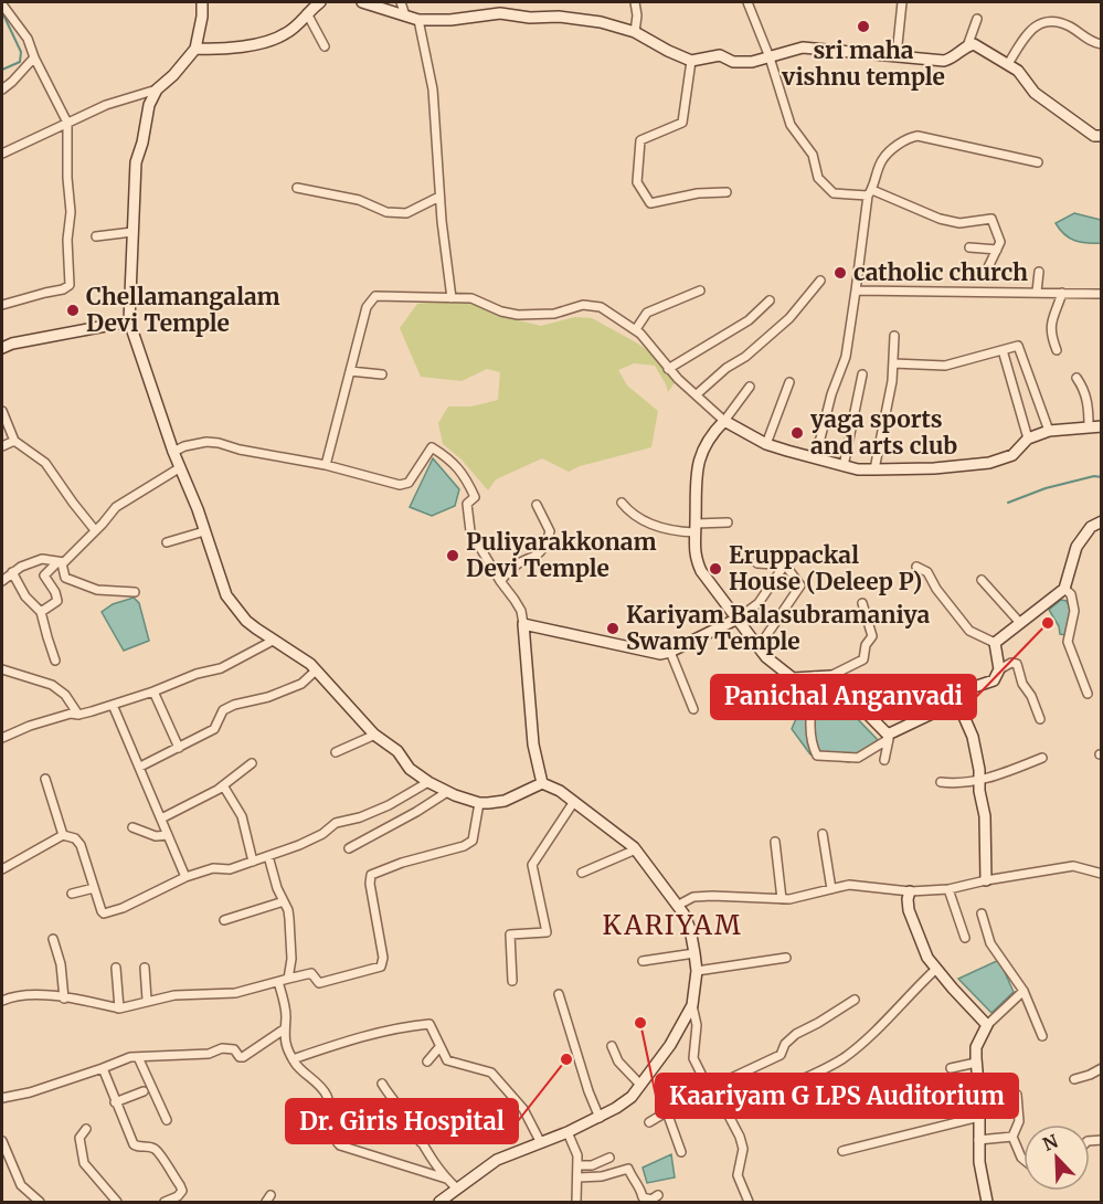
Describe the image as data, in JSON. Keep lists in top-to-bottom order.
{
  "districts": ["KARIYAM"],
  "places": [
    "sri maha vishnu temple",
    "catholic church",
    "Chellamangalam Devi Temple",
    "yaga sports and arts club",
    "Puliyarakkonam Devi Temple",
    "Eruppackal House (Deleep P)",
    "Panichal Anganvadi",
    "Kariyam Balasubramaniya Swamy Temple",
    "Kaariyam G LPS Auditorium",
    "Dr. Giris Hospital"
  ],
  "north": "top left"
}
